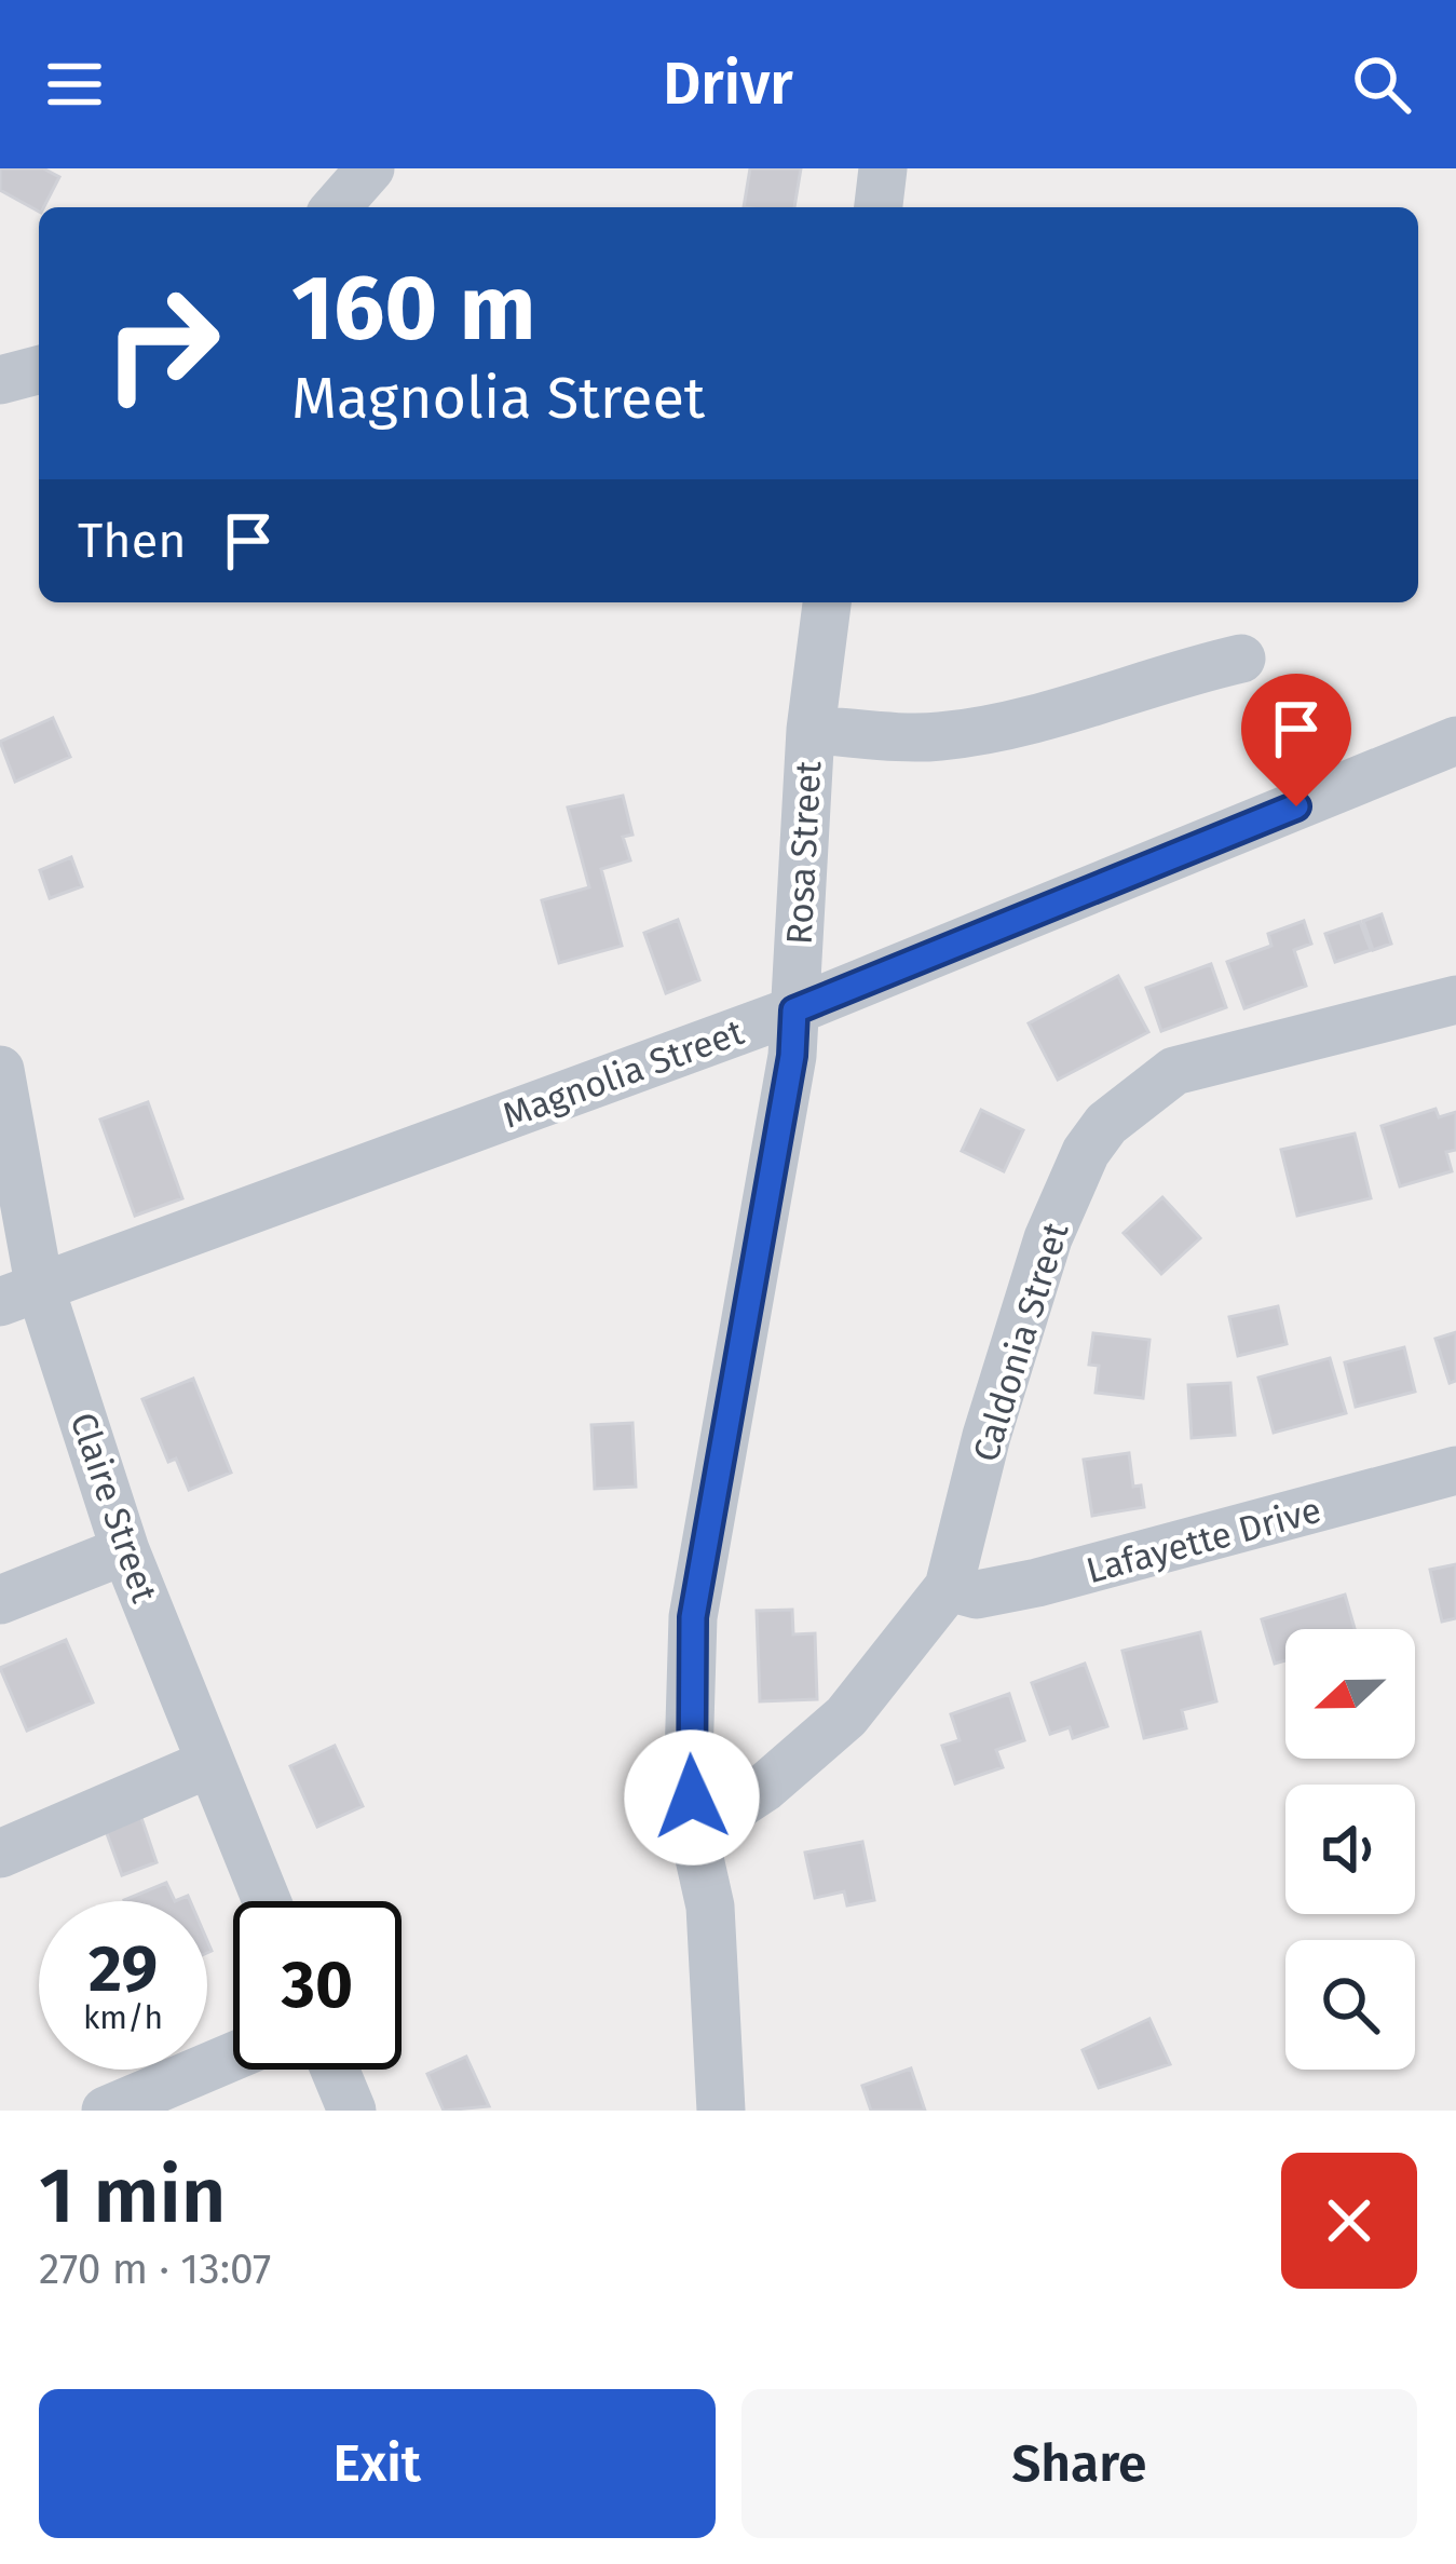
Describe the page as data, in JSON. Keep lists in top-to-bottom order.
{
  "streets": {
    "street": [
      "Rosa Street",
      "Magnolia Street",
      "Caldonia Street",
      "Claire Street",
      "Lafayette Drive"
    ]
  },
  "crossings": [
    ["Rosa Street", "Magnolia Street"],
    ["Rosa Street", "Caldonia Street"],
    ["Magnolia Street", "Claire Street"],
    ["Caldonia Street", "Lafayette Drive"]
  ],
  "north": "left",
  "page": {
    "header": "Drivr",
    "turn": ["160 m", "Magnolia Street"],
    "then": "Then",
    "speed": "29 km/h",
    "limit": "30",
    "heading": ["1 min", "270 m · 13:07"],
    "buttons": ["Exit", "Share"]
  }
}
